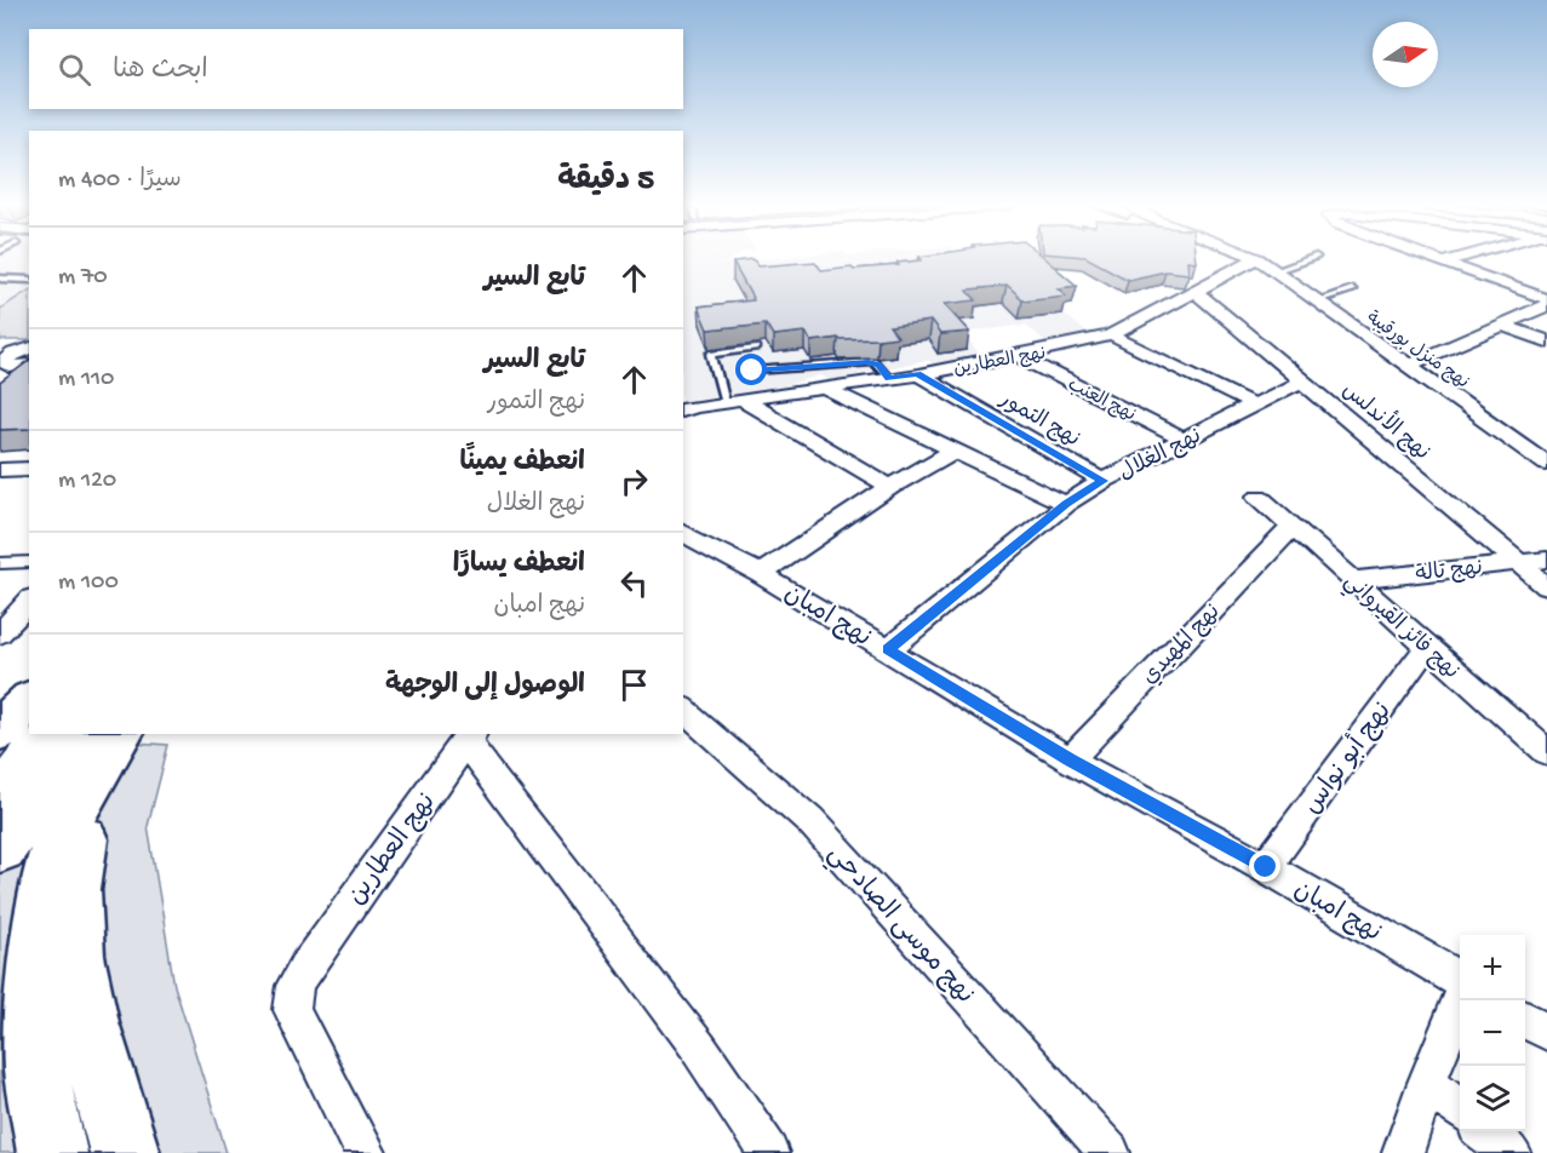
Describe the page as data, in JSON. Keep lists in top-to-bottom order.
{
  "streets": {
    "street": [
      "نهج منزل بورقيبة",
      "نهج العطارين",
      "نهج العنب",
      "نهج التمور",
      "نهج الأندلس",
      "نهج الغلال",
      "نهج تالة",
      "نهج امبان",
      "نهج فائز القيرواني",
      "نهج المهيدي",
      "نهج أبو نواس",
      "نهج موسى الصادحي"
    ]
  },
  "crossings": [
    ["نهج منزل بورقيبة", "نهج العطارين"],
    ["نهج العطارين", "نهج العنب"],
    ["نهج العطارين", "نهج التمور"],
    ["نهج العطارين", "نهج الأندلس"],
    ["نهج العنب", "نهج الغلال"],
    ["نهج التمور", "نهج الغلال"],
    ["نهج الأندلس", "نهج الغلال"],
    ["نهج الأندلس", "نهج تالة"],
    ["نهج الغلال", "نهج امبان"],
    ["نهج تالة", "نهج فائز القيرواني"],
    ["نهج امبان", "نهج المهيدي"],
    ["نهج امبان", "نهج أبو نواس"],
    ["نهج فائز القيرواني", "نهج المهيدي"],
    ["نهج فائز القيرواني", "نهج أبو نواس"]
  ],
  "north": "right",
  "page": {
    "search": "ابحث هنا",
    "heading": ["5 دقيقة", "سيرًا · 400 m"],
    "list": [
      ["تابع السير", "70 m"],
      ["تابع السير", "نهج التمور", "110 m"],
      ["انعطف يمينًا", "نهج الغلال", "120 m"],
      ["انعطف يسارًا", "نهج امبان", "100 m"],
      "الوصول إلى الوجهة"
    ],
    "map_buttons": ["+", "−"]
  }
}
